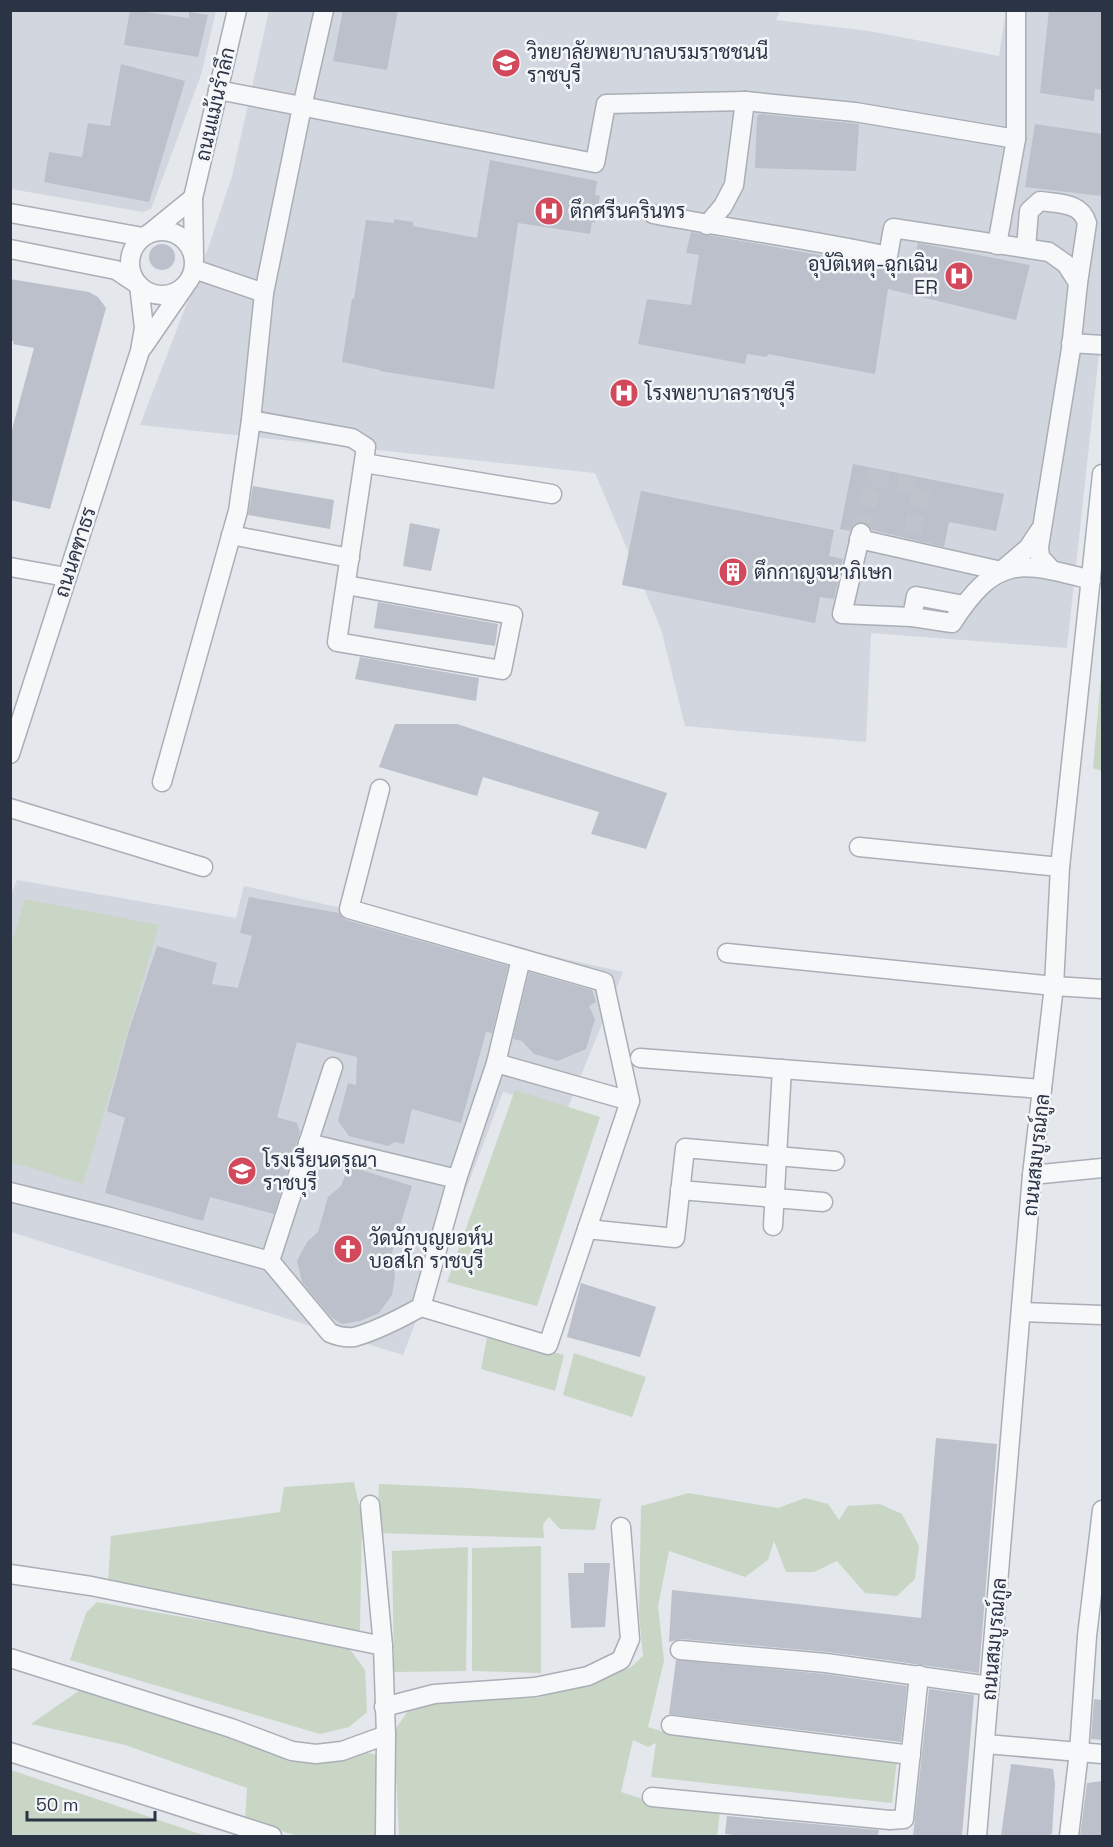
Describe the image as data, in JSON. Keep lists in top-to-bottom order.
{
  "streets": {
    "street": ["ถนนแม้นรำลึก", "ถนนคฑาธร", "ถนนสมบูรณ์กูล"]
  },
  "crossings": [
    ["ถนนแม้นรำลึก", "ถนนคฑาธร"]
  ],
  "places": {
    "school or university": ["วิทยาลัยพยาบาลบรมราชชนนี ราชบุรี", "โรงเรียนดรุณา ราชบุรี"],
    "hospital": ["ตึกศรีนครินทร", "อุบัติเหตุ-ฉุกเฉิน ER", "โรงพยาบาลราชบุรี"],
    "building": ["ตึกกาญจนาภิเษก"],
    "church": ["วัดนักบุญยอห์น บอสโก ราชบุรี"]
  },
  "scale_bar": "50 m"
}
